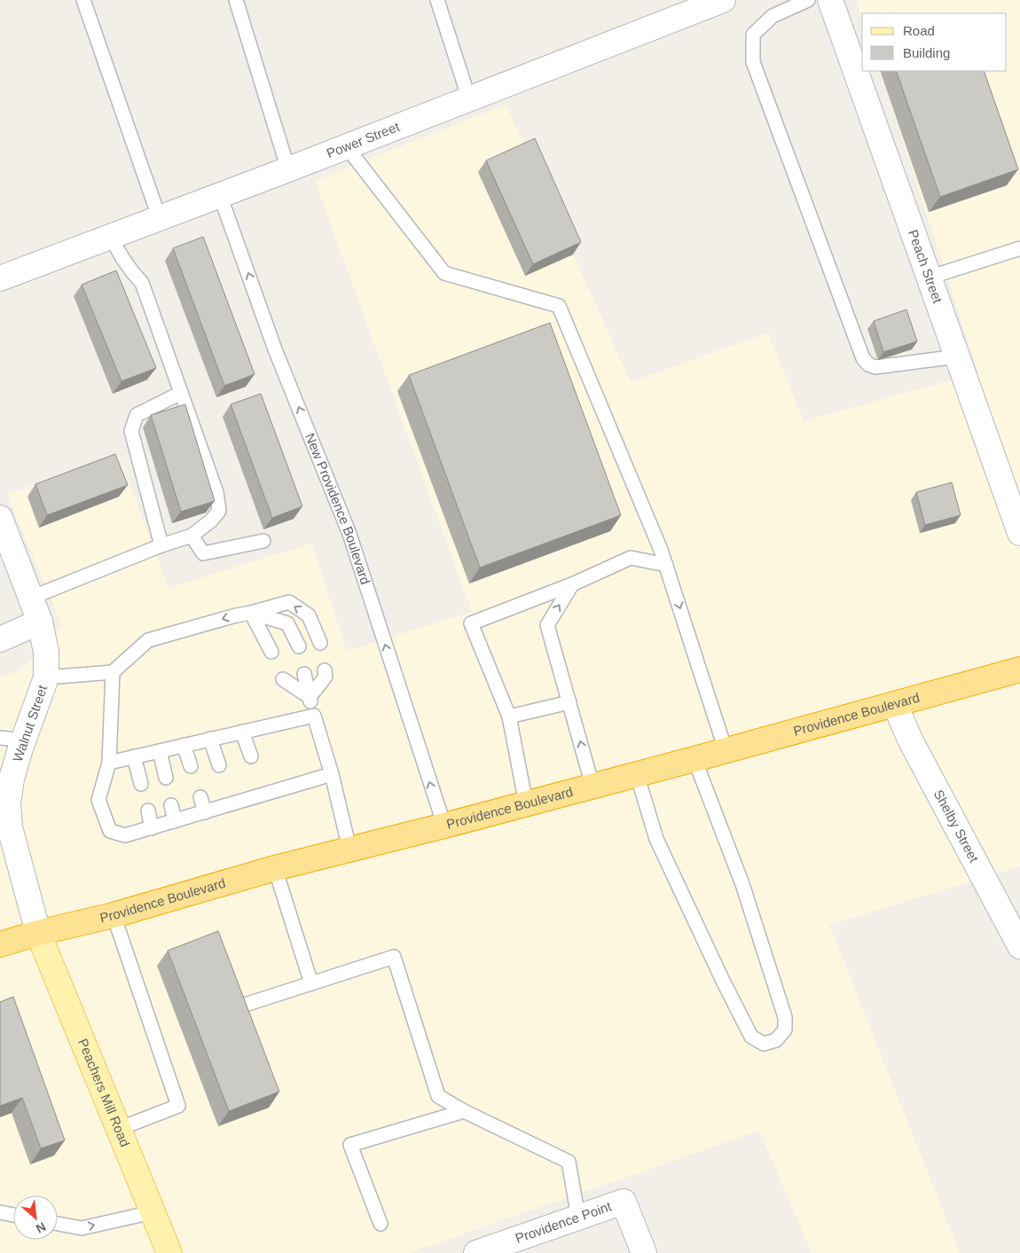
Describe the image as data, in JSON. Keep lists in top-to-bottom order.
{
  "streets": {
    "highway": ["Providence Boulevard"],
    "main road": ["Peachers Mill Road"],
    "street": [
      "Power Street",
      "Peach Street",
      "Walnut Street",
      "Shelby Street",
      "Providence Point"
    ],
    "lane": ["New Providence Boulevard"]
  },
  "crossings": [
    ["Power Street", "New Providence Boulevard"],
    ["New Providence Boulevard", "Providence Boulevard"],
    ["Providence Boulevard", "Walnut Street"],
    ["Providence Boulevard", "Shelby Street"],
    ["Providence Boulevard", "Peachers Mill Road"],
    ["Walnut Street", "Peachers Mill Road"]
  ],
  "legend": ["Road", "Building"],
  "north": "bottom right"
}
